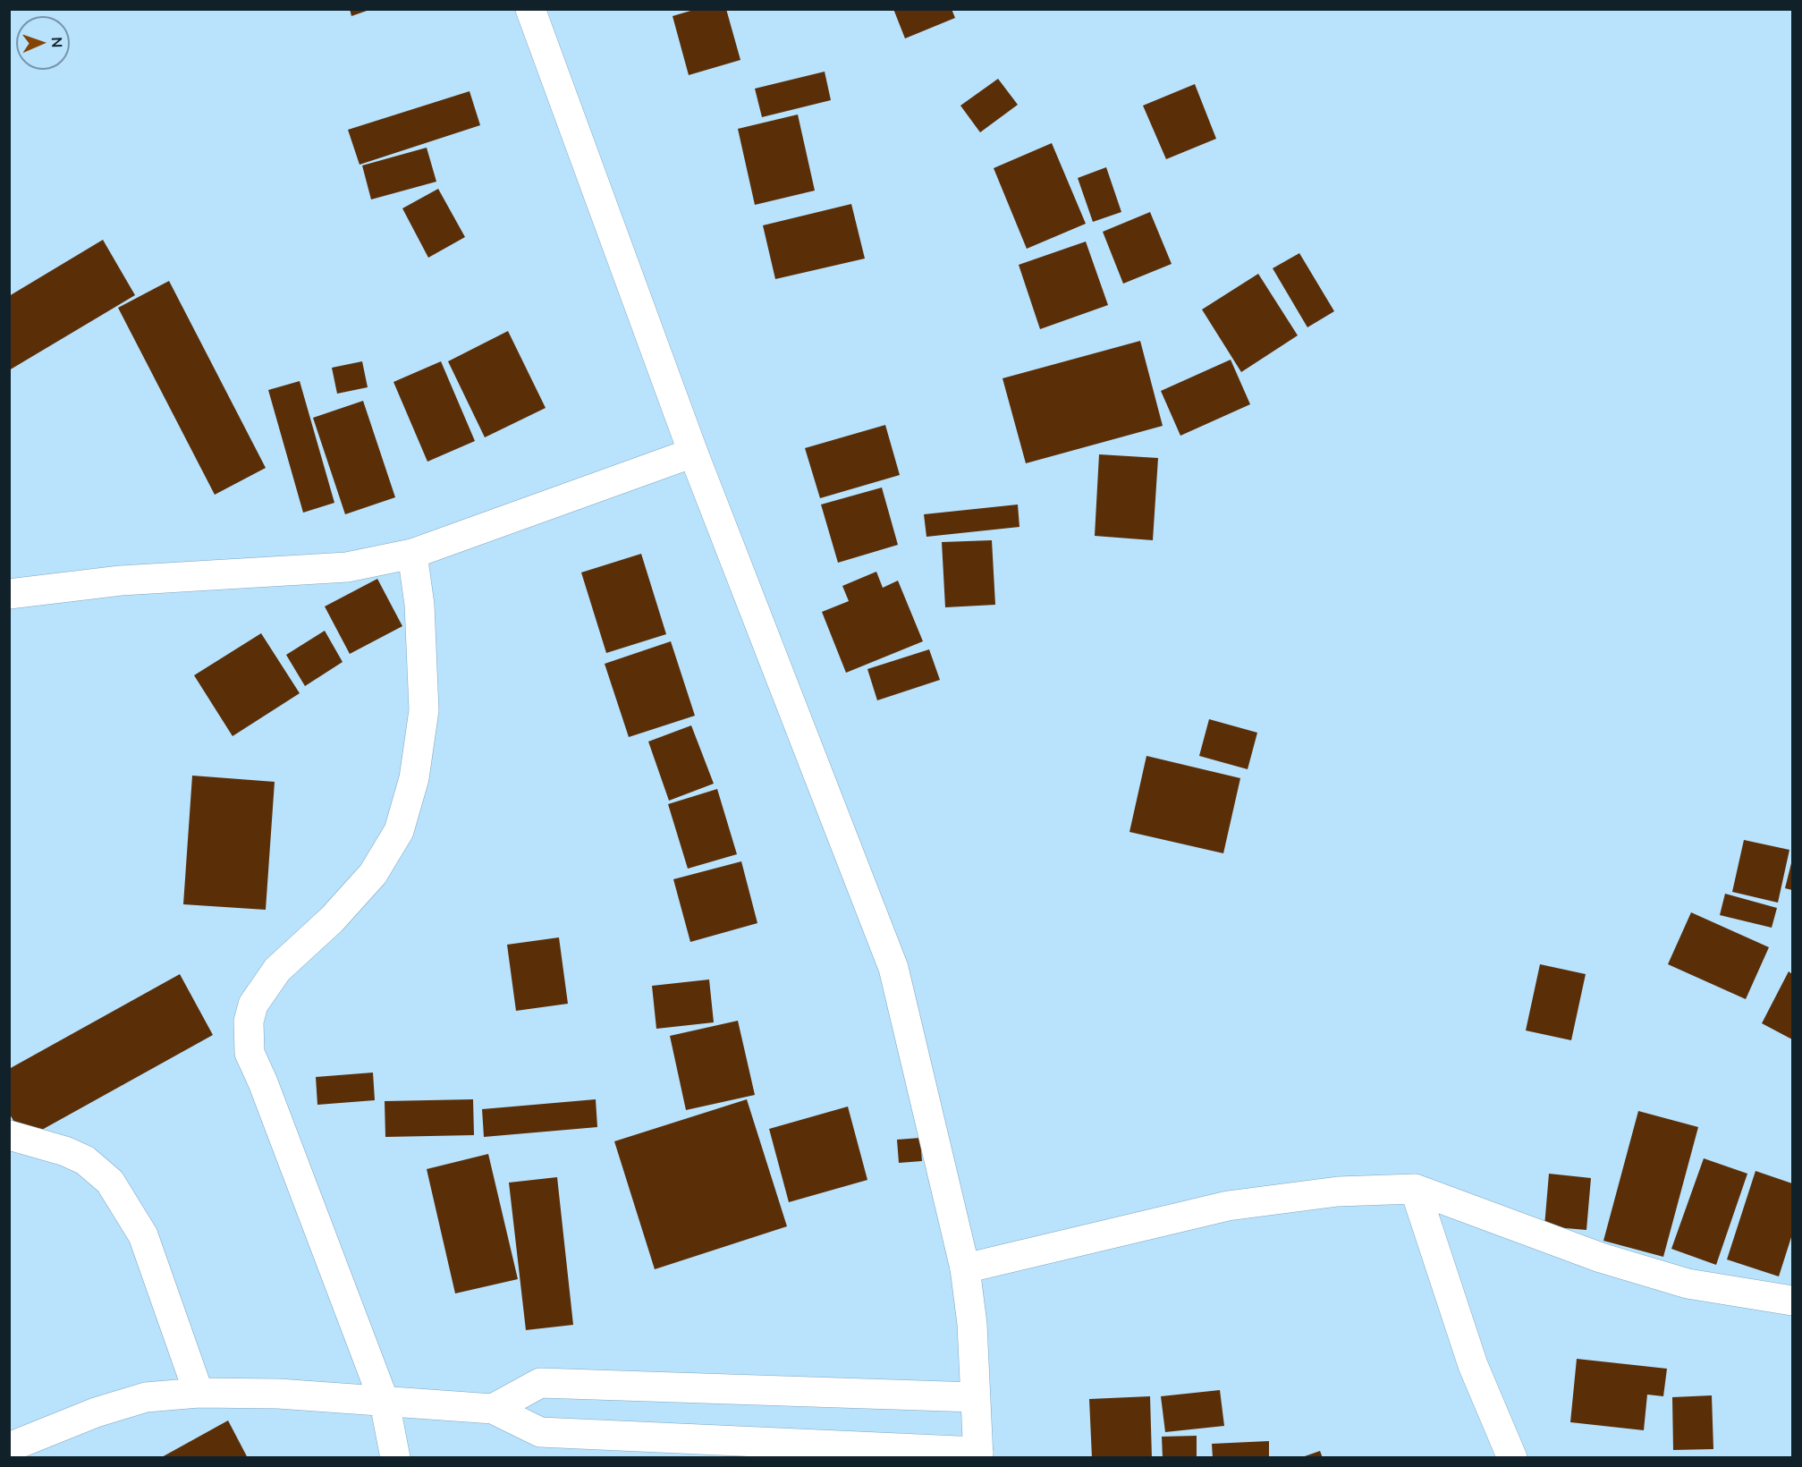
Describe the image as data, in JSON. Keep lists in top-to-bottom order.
{
  "north": "right"
}
